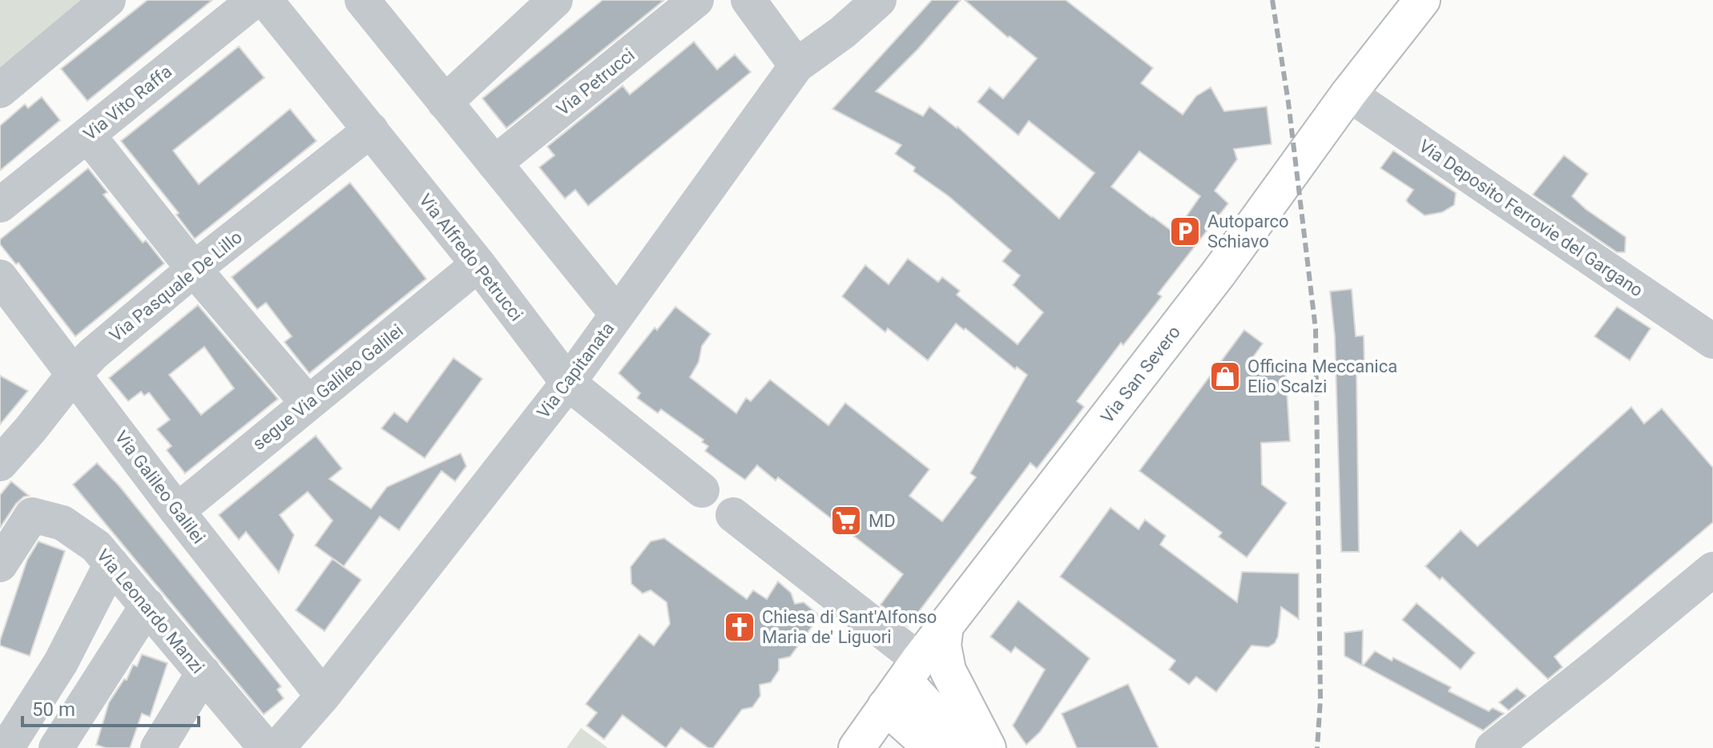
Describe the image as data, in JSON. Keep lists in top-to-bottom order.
{
  "streets": {
    "main road": ["Via San Severo"],
    "street": [
      "Via Petrucci",
      "Via Vito Raffa",
      "Via Deposito Ferrovie del Gargano",
      "Via Alfredo Petrucci",
      "Via Pasquale De Lillo",
      "Via Capitanata",
      "segue Via Galileo Galilei",
      "Via Galileo Galilei",
      "Via Leonardo Manzi"
    ]
  },
  "crossings": [
    ["Via Deposito Ferrovie del Gargano", "Via San Severo"],
    ["Via Alfredo Petrucci", "Via Pasquale De Lillo"],
    ["Via Alfredo Petrucci", "Via Capitanata"],
    ["Via Alfredo Petrucci", "segue Via Galileo Galilei"],
    ["Via Pasquale De Lillo", "Via Galileo Galilei"],
    ["Via Capitanata", "Via Galileo Galilei"],
    ["segue Via Galileo Galilei", "Via Galileo Galilei"]
  ],
  "places": {
    "parking": ["Autoparco Schiavo"],
    "shop": ["Officina Meccanica Elio Scalzi"],
    "supermarket": ["MD"],
    "church": ["Chiesa di Sant'Alfonso Maria de' Liguori"]
  },
  "scale_bar": "50 m"
}
